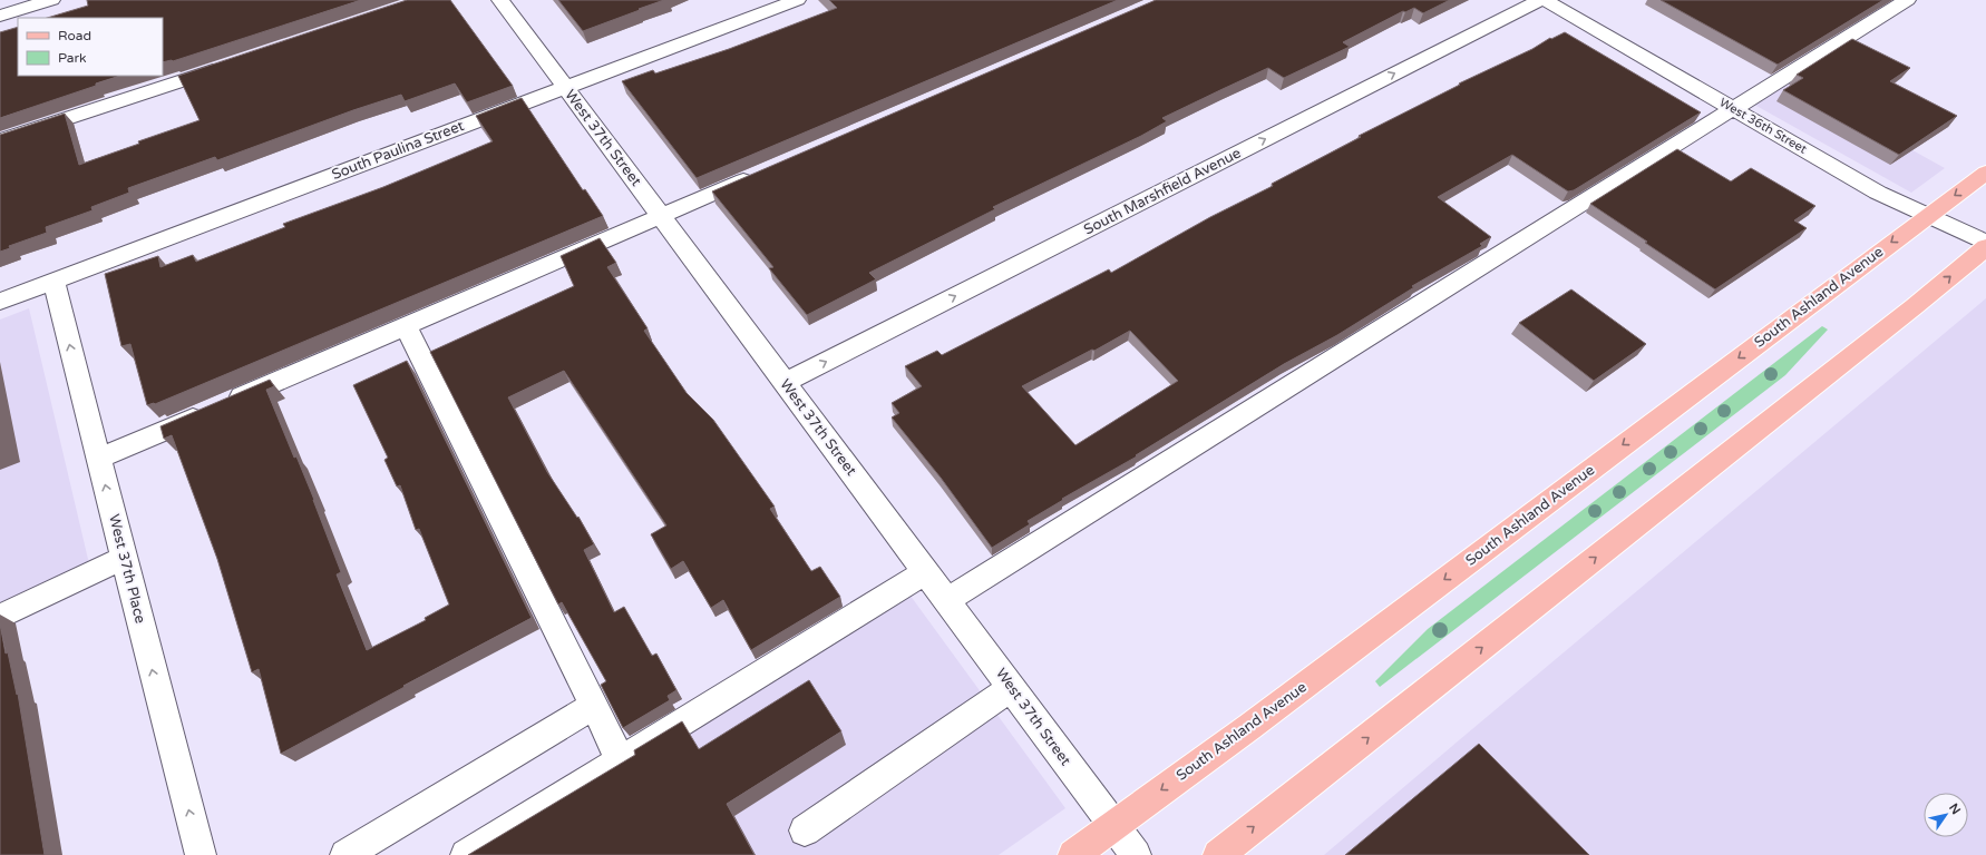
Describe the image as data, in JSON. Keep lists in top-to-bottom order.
{
  "streets": {
    "main road": ["South Ashland Avenue"],
    "street": [
      "West 36th Street",
      "West 37th Street",
      "South Paulina Street",
      "South Marshfield Avenue",
      "West 37th Place"
    ]
  },
  "crossings": [
    ["West 36th Street", "South Ashland Avenue"],
    ["West 37th Street", "South Paulina Street"],
    ["West 37th Street", "South Marshfield Avenue"],
    ["West 37th Street", "South Ashland Avenue"],
    ["South Paulina Street", "West 37th Place"]
  ],
  "one_way": ["West 37th Place"],
  "legend": ["Road", "Park"],
  "north": "top right"
}
